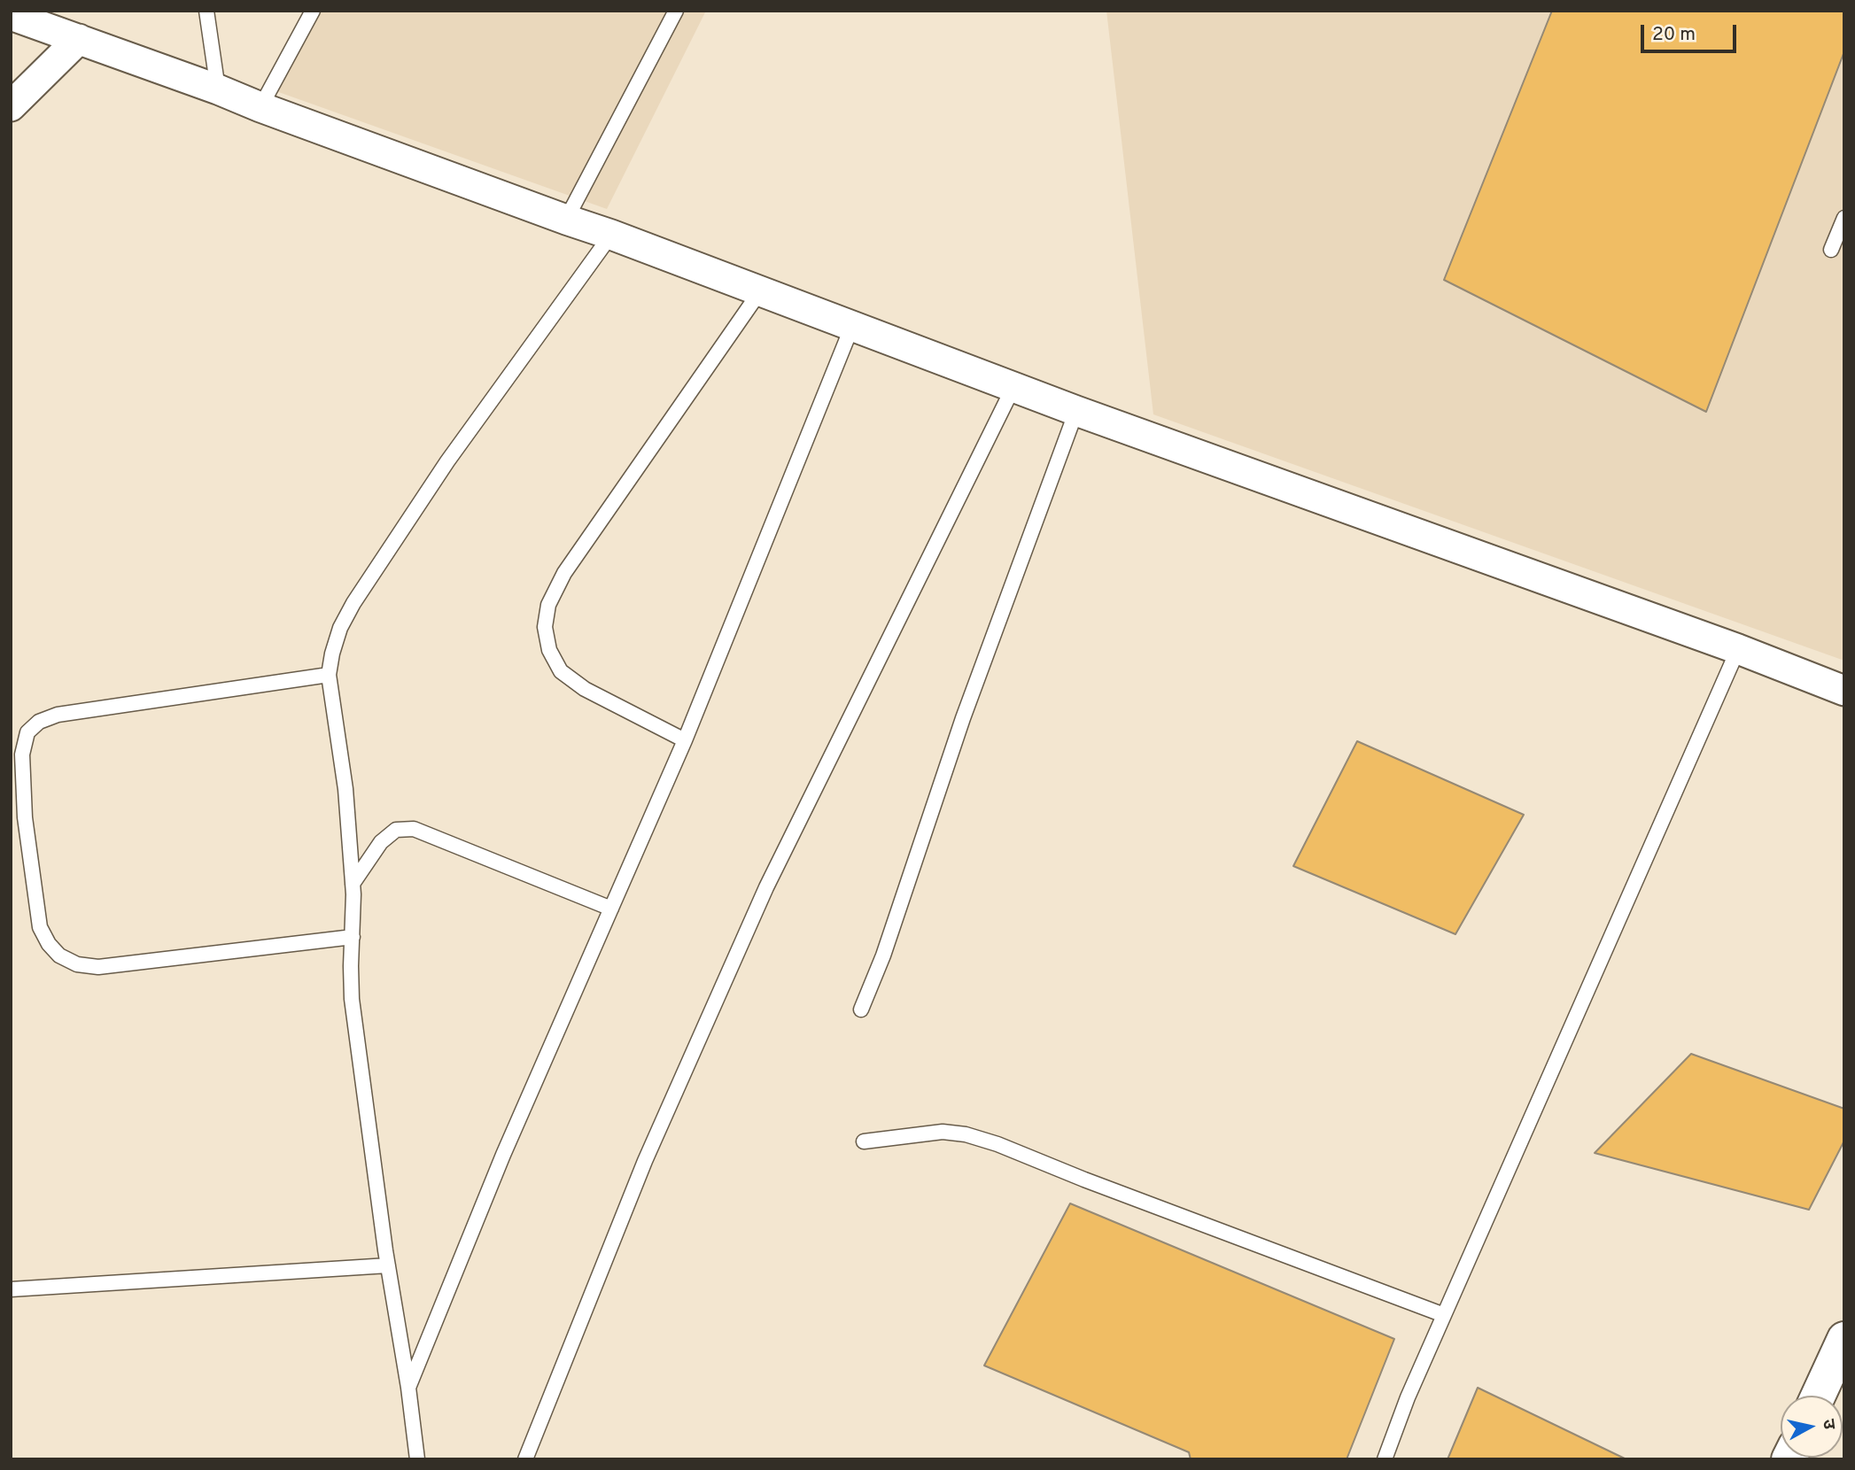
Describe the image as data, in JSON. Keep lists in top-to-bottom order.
{
  "scale_bar": "20 m",
  "north": "right"
}
